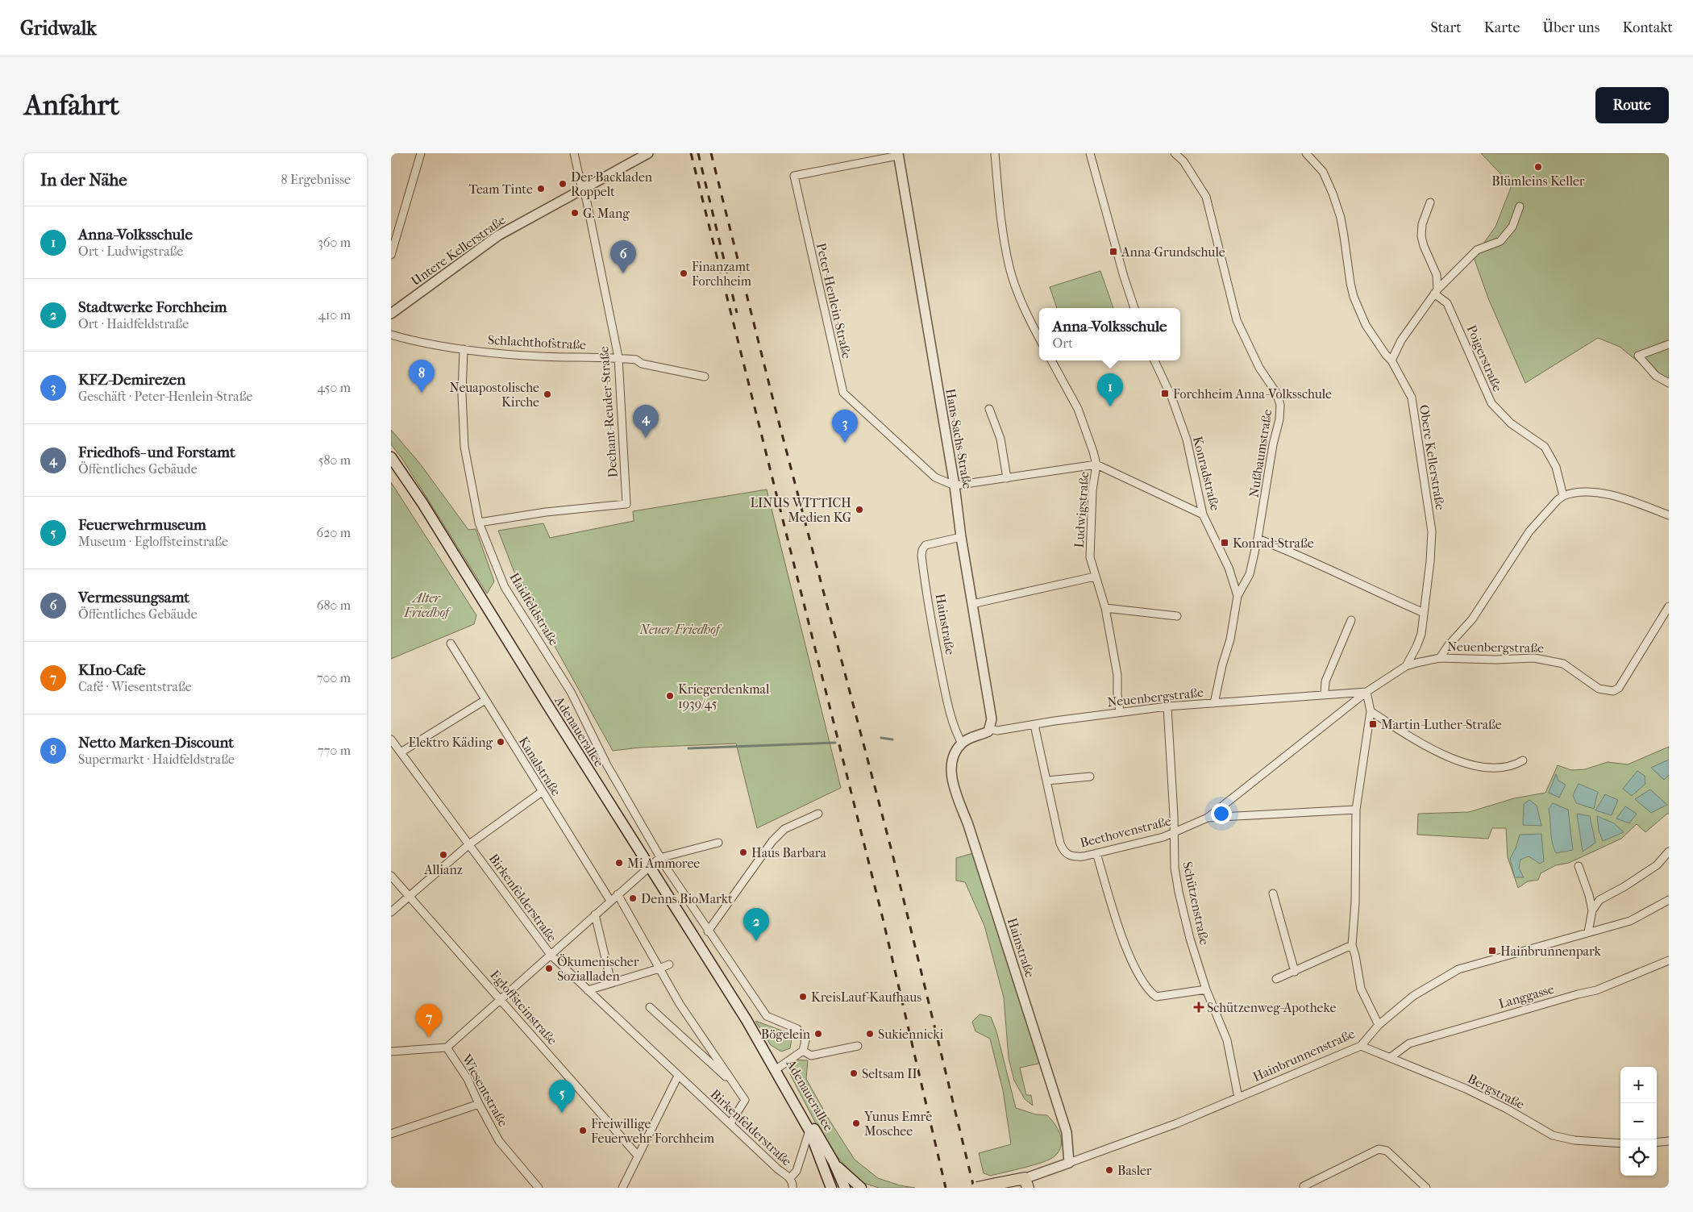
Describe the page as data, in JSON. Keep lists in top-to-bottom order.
{
  "streets": {
    "main road": ["Adenauerallee"],
    "street": [
      "Untere Kellerstraße",
      "Peter-Henlein-Straße",
      "Schlachthofstraße",
      "Poigerstraße",
      "Dechant-Reuder-Straße",
      "Hans-Sachs-Straße",
      "Nußbaumstraße",
      "Obere Kellerstraße",
      "Konradstraße",
      "Ludwigstraße",
      "Haidfeldstraße",
      "Hainstraße",
      "Neuenbergstraße",
      "Kanalstraße",
      "Beethovenstraße",
      "Birkenfelderstraße",
      "Schützenstraße",
      "Langgasse",
      "Egloffsteinstraße",
      "Hainbrunnenstraße",
      "Wiesentstraße",
      "Bergstraße"
    ]
  },
  "crossings": [
    ["Untere Kellerstraße", "Dechant-Reuder-Straße"],
    ["Peter-Henlein-Straße", "Hans-Sachs-Straße"],
    ["Schlachthofstraße", "Dechant-Reuder-Straße"],
    ["Schlachthofstraße", "Haidfeldstraße"],
    ["Dechant-Reuder-Straße", "Haidfeldstraße"],
    ["Hans-Sachs-Straße", "Hainstraße"],
    ["Hans-Sachs-Straße", "Neuenbergstraße"],
    ["Nußbaumstraße", "Konradstraße"],
    ["Nußbaumstraße", "Neuenbergstraße"],
    ["Obere Kellerstraße", "Neuenbergstraße"],
    ["Ludwigstraße", "Neuenbergstraße"],
    ["Hainstraße", "Hainbrunnenstraße"],
    ["Neuenbergstraße", "Schützenstraße"],
    ["Beethovenstraße", "Schützenstraße"],
    ["Schützenstraße", "Hainbrunnenstraße"],
    ["Langgasse", "Bergstraße"],
    ["Hainbrunnenstraße", "Bergstraße"]
  ],
  "parks": ["Alter Friedhof", "Neuer Friedhof"],
  "places": {
    "other": [
      "Blümleins Keller",
      "Der Backladen Roppelt",
      "Team Tinte",
      "G. Mang",
      "Finanzamt Forchheim",
      "Neuapostolische Kirche",
      "LINUS WITTICH Medien KG",
      "Kriegerdenkmal 1939/45",
      "Elektro Käding",
      "Haus Barbara",
      "Allianz",
      "Mi Ammoree",
      "Denns BioMarkt",
      "Ökumenischer Sozialladen",
      "KreisLauf-Kaufhaus",
      "Bögelein",
      "Sukiennicki",
      "Seltsam II",
      "Yunus Emre Moschee",
      "Freiwillige Feuerwehr Forchheim",
      "Basler"
    ],
    "transit": [
      "Anna-Grundschule",
      "Forchheim Anna-Volksschule",
      "Konrad-Straße",
      "Martin-Luther-Straße",
      "Hainbrunnenpark"
    ],
    "health": ["Schützenweg-Apotheke"]
  },
  "page": {
    "header": "Gridwalk",
    "nav": [
      "Start",
      "Karte",
      "Über uns",
      "Kontakt"
    ],
    "buttons": "Route",
    "title": "Anfahrt",
    "heading": ["In der Nähe", "8 Ergebnisse"],
    "list": [
      {
        "mark": "1",
        "name": "Anna-Volksschule",
        "note": "Ort · Ludwigstraße",
        "value": "360 m"
      },
      {
        "mark": "2",
        "name": "Stadtwerke Forchheim",
        "note": "Ort · Haidfeldstraße",
        "value": "410 m"
      },
      {
        "mark": "3",
        "name": "KFZ-Demirezen",
        "note": "Geschäft · Peter-Henlein-Straße",
        "value": "450 m"
      },
      {
        "mark": "4",
        "name": "Friedhofs- und Forstamt",
        "note": "Öffentliches Gebäude",
        "value": "580 m"
      },
      {
        "mark": "5",
        "name": "Feuerwehrmuseum",
        "note": "Museum · Egloffsteinstraße",
        "value": "620 m"
      },
      {
        "mark": "6",
        "name": "Vermessungsamt",
        "note": "Öffentliches Gebäude",
        "value": "680 m"
      },
      {
        "mark": "7",
        "name": "KIno-Cafe",
        "note": "Café · Wiesentstraße",
        "value": "700 m"
      },
      {
        "mark": "8",
        "name": "Netto Marken-Discount",
        "note": "Supermarkt · Haidfeldstraße",
        "value": "770 m"
      }
    ],
    "pins": [
      "6",
      "8",
      "1",
      "4",
      "3",
      "2",
      "7",
      "5"
    ],
    "popup": ["Anna-Volksschule", "Ort"],
    "map_buttons": ["+", "−"]
  }
}
